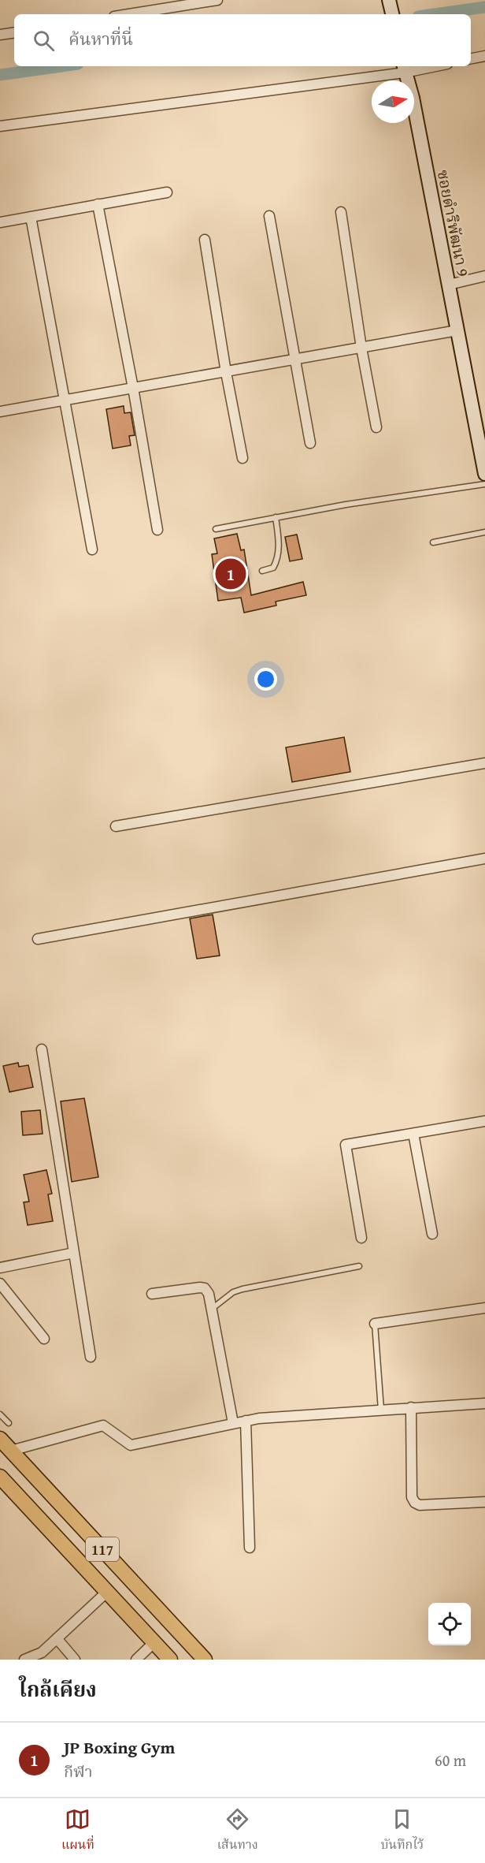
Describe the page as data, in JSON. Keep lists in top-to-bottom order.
{
  "streets": {
    "main road": ["117"],
    "street": ["ซอยดำริพัฒนา 9"]
  },
  "north": "right",
  "page": {
    "search": "ค้นหาที่นี่",
    "pins": "1",
    "heading": "ใกล้เคียง",
    "list": [
      {
        "mark": "1",
        "name": "JP Boxing Gym",
        "note": "กีฬา",
        "value": "60 m"
      }
    ],
    "nav": ["แผนที่", "เส้นทาง", "บันทึกไว้"]
  }
}
